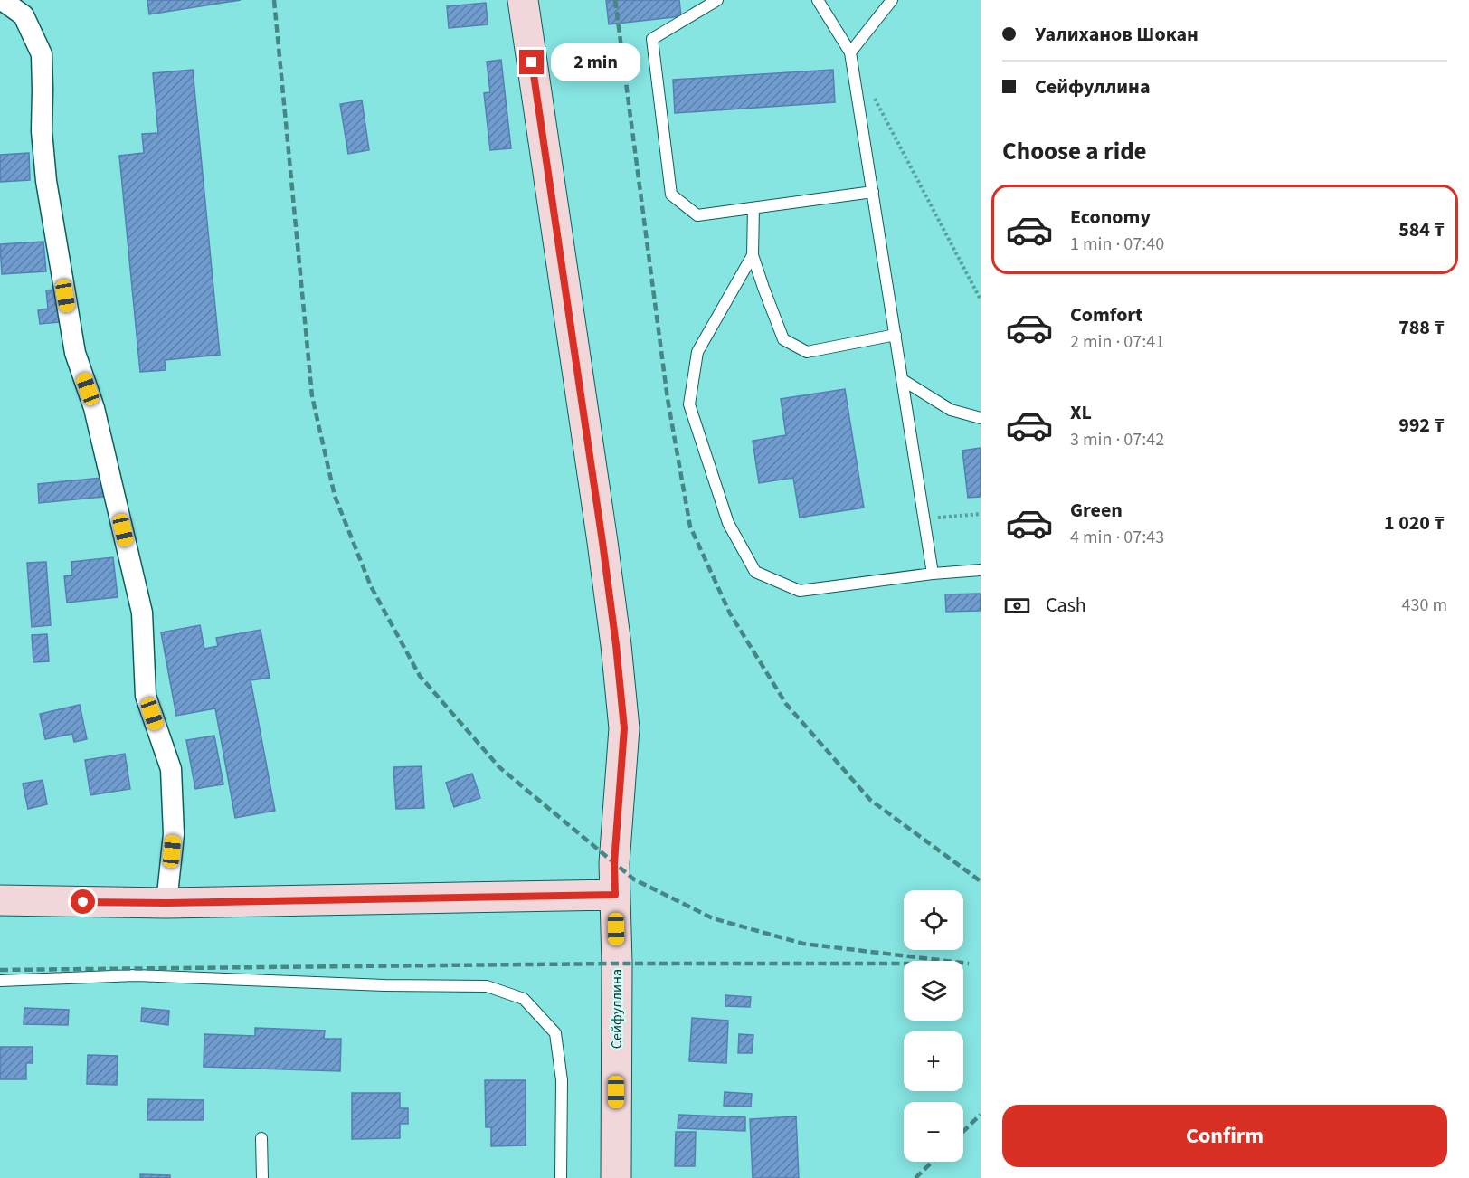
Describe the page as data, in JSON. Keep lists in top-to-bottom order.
{
  "streets": {
    "main road": ["Сейфуллина"]
  },
  "page": {
    "banner": ["Уалиханов Шокан", "Сейфуллина"],
    "bubble": "2 min",
    "heading": "Choose a ride",
    "list": [
      {
        "name": "Economy",
        "note": "1 min · 07:40",
        "value": "584 ₸"
      },
      {
        "name": "Comfort",
        "note": "2 min · 07:41",
        "value": "788 ₸"
      },
      {
        "name": "XL",
        "note": "3 min · 07:42",
        "value": "992 ₸"
      },
      {
        "name": "Green",
        "note": "4 min · 07:43",
        "value": "1 020 ₸"
      }
    ],
    "pay": ["Cash", "430 m"],
    "map_buttons": ["+", "−"],
    "buttons": "Confirm"
  }
}
